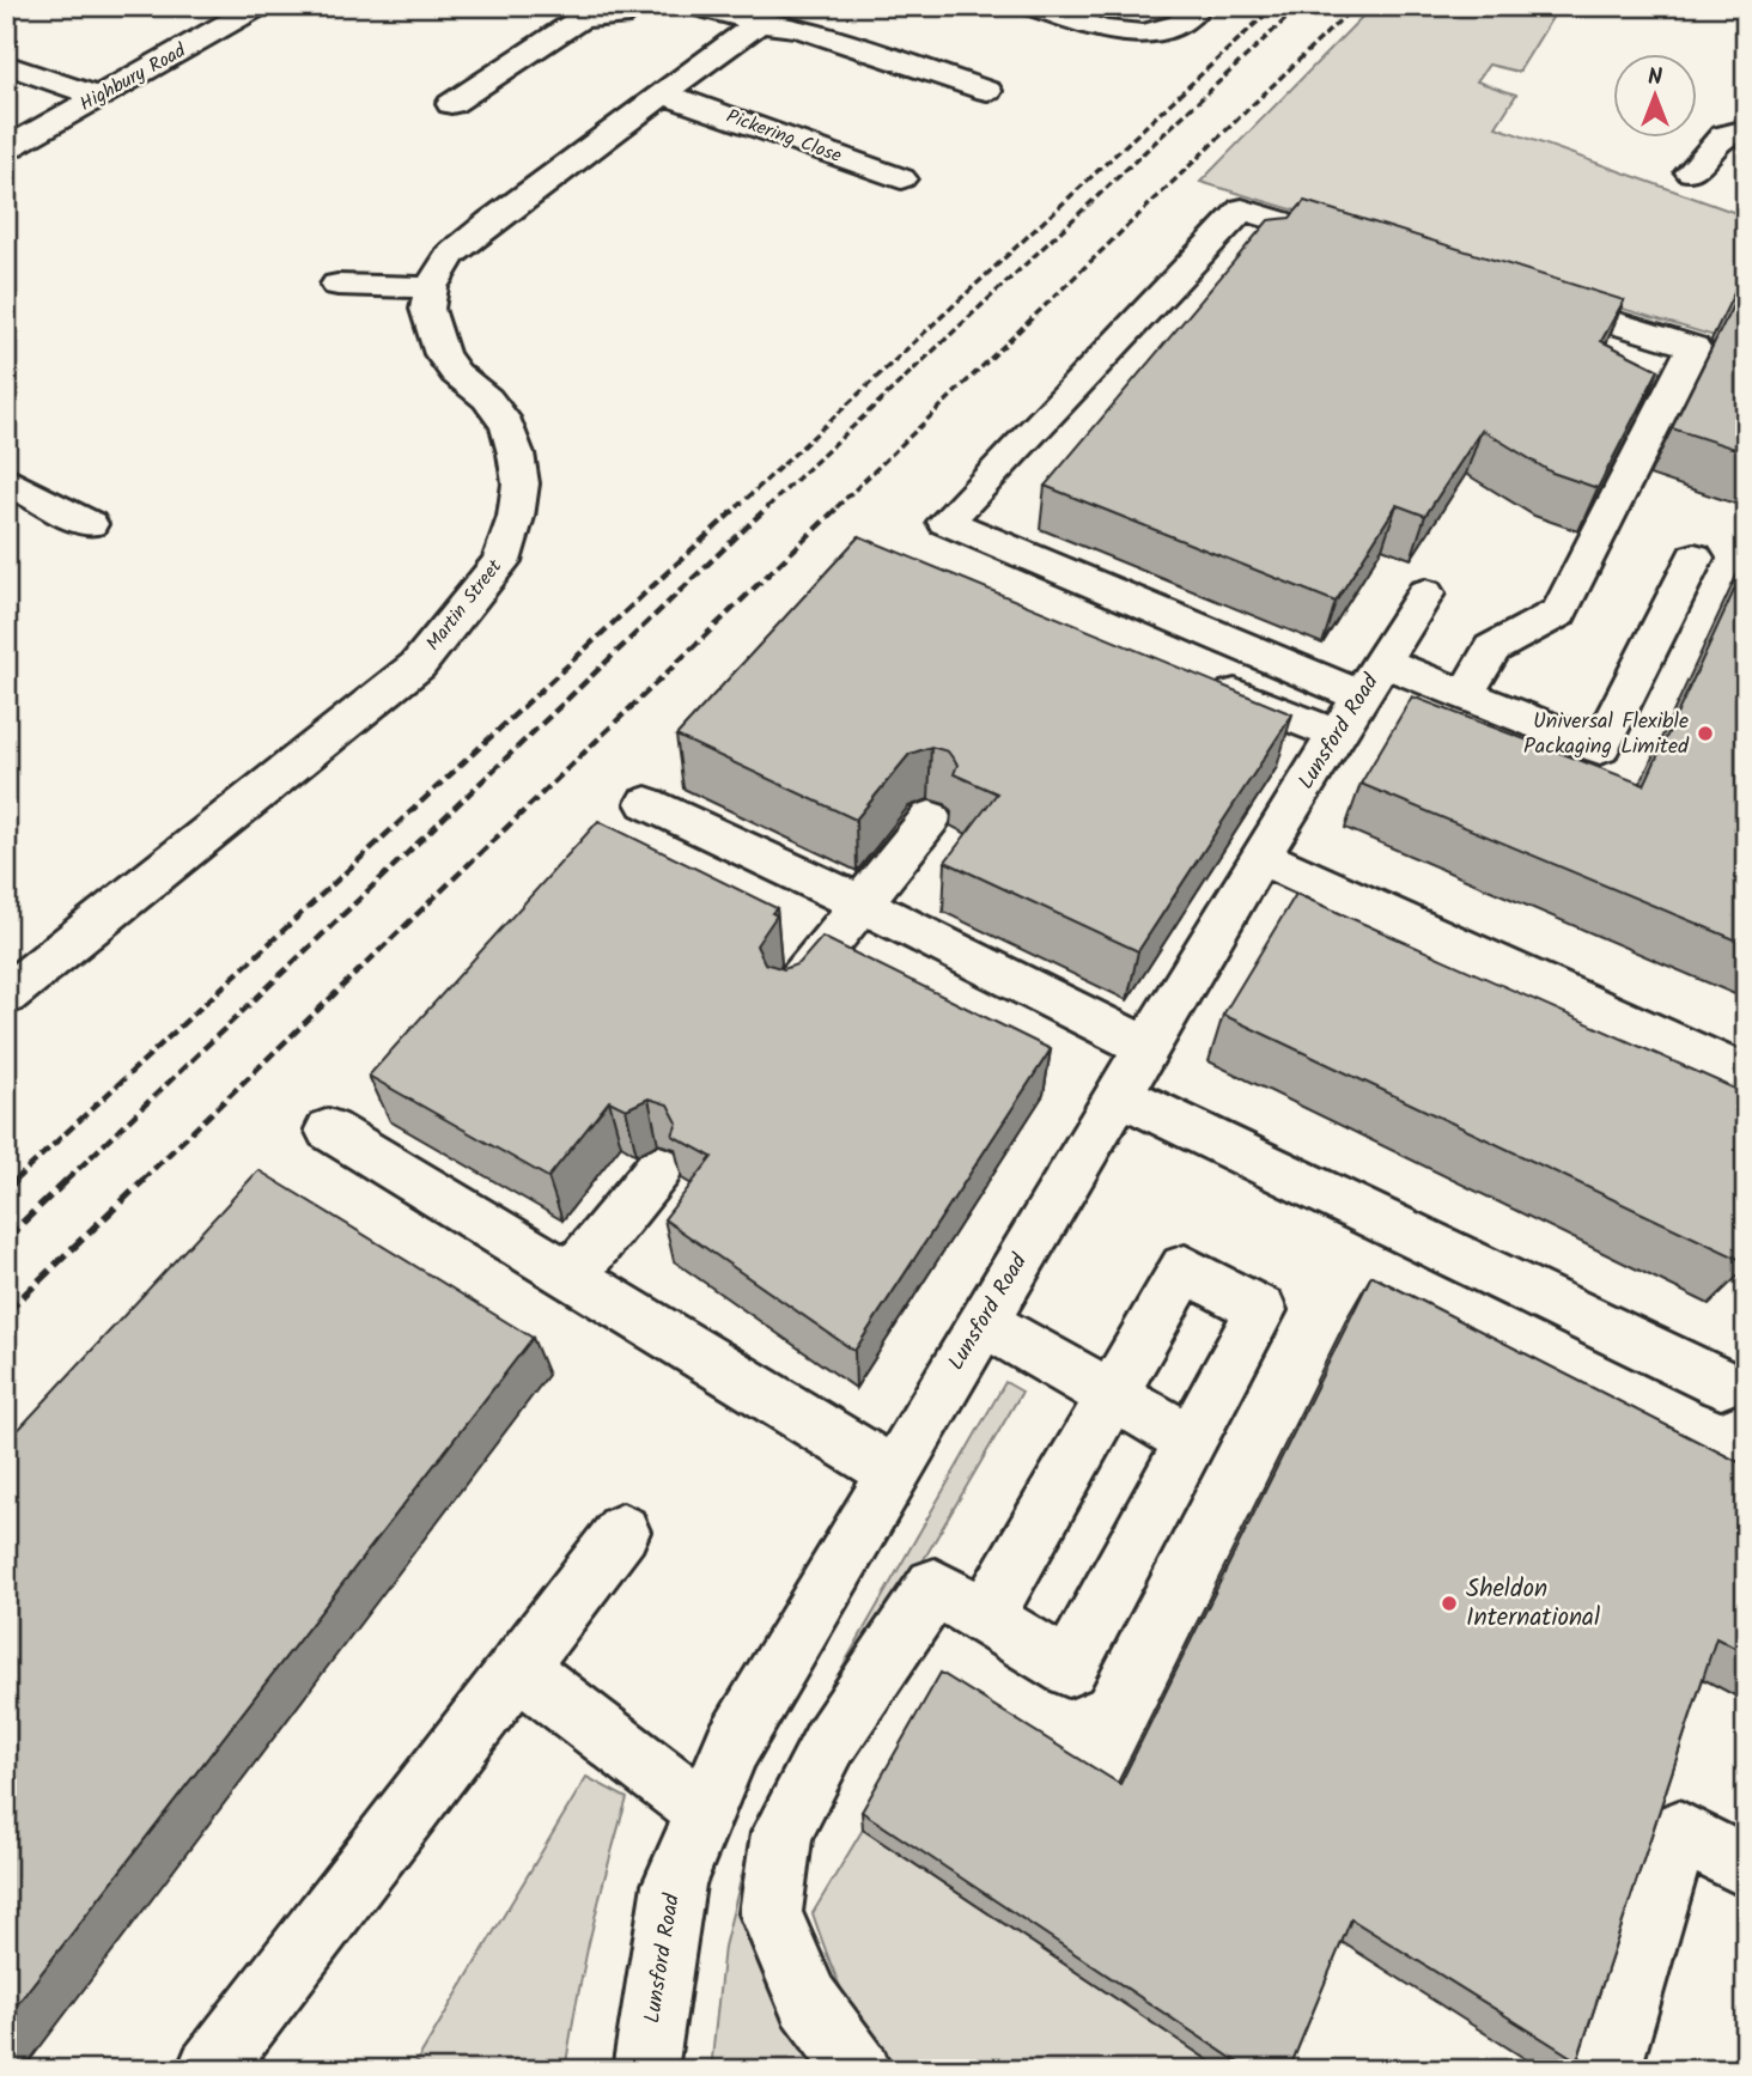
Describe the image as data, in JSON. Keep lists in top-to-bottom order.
{
  "streets": {
    "street": [
      "Highbury Road",
      "Pickering Close",
      "Martin Street",
      "Lunsford Road"
    ]
  },
  "places": ["Universal Flexible Packaging Limited", "Sheldon International"],
  "north": "top"
}
